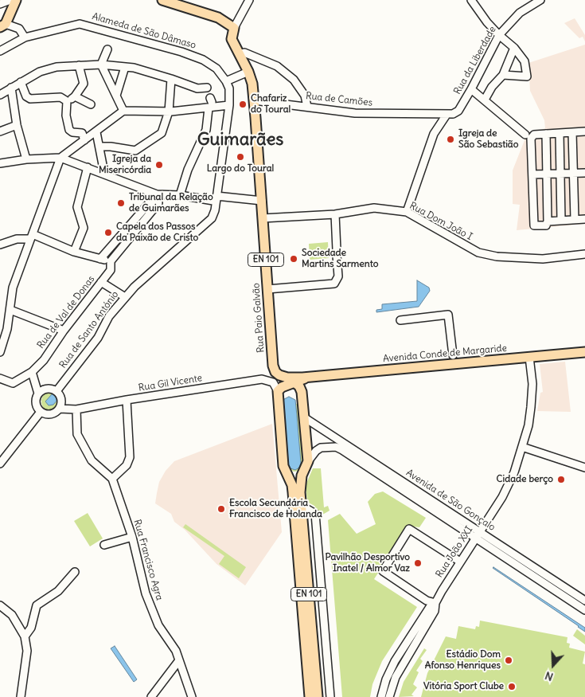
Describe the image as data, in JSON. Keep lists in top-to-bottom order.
{
  "streets": {
    "main road": ["EN 101", "Rua Paio Galvão", "Avenida Conde de Margaride"],
    "street": [
      "Alameda de São Dâmaso",
      "Rua da Liberdade",
      "Rua de Camões",
      "Rua Dom João I",
      "Rua de Val de Donas",
      "Rua de Santo António",
      "Rua Gil Vicente",
      "Avenida de São Gonçalo",
      "Rua João XXI",
      "Rua Francisco Agra"
    ]
  },
  "crossings": [
    ["Rua da Liberdade", "Rua de Camões"],
    ["Rua de Camões", "EN 101"],
    ["Rua Dom João I", "Rua Paio Galvão"],
    ["EN 101", "Rua Paio Galvão"],
    ["EN 101", "Avenida Conde de Margaride"],
    ["EN 101", "Rua Gil Vicente"],
    ["EN 101", "Avenida de São Gonçalo"],
    ["Rua Paio Galvão", "Avenida Conde de Margaride"],
    ["Rua de Santo António", "Rua Gil Vicente"],
    ["Avenida Conde de Margaride", "Rua Gil Vicente"],
    ["Avenida Conde de Margaride", "Rua João XXI"],
    ["Rua Gil Vicente", "Rua Francisco Agra"],
    ["Avenida de São Gonçalo", "Rua João XXI"]
  ],
  "districts": ["Guimarães"],
  "places": [
    "Chafariz do Toural",
    "Igreja de São Sebastião",
    "Largo do Toural",
    "Igreja da Misericórdia",
    "Tribunal da Relação de Guimarães",
    "Capela dos Passos da Paixão de Cristo",
    "Sociedade Martins Sarmento",
    "Cidade berço",
    "Escola Secundária Francisco de Holanda",
    "Pavilhão Desportivo Inatel / Almor Vaz",
    "Estádio Dom Afonso Henriques",
    "Vitória Sport Clube"
  ],
  "north": "bottom"
}
